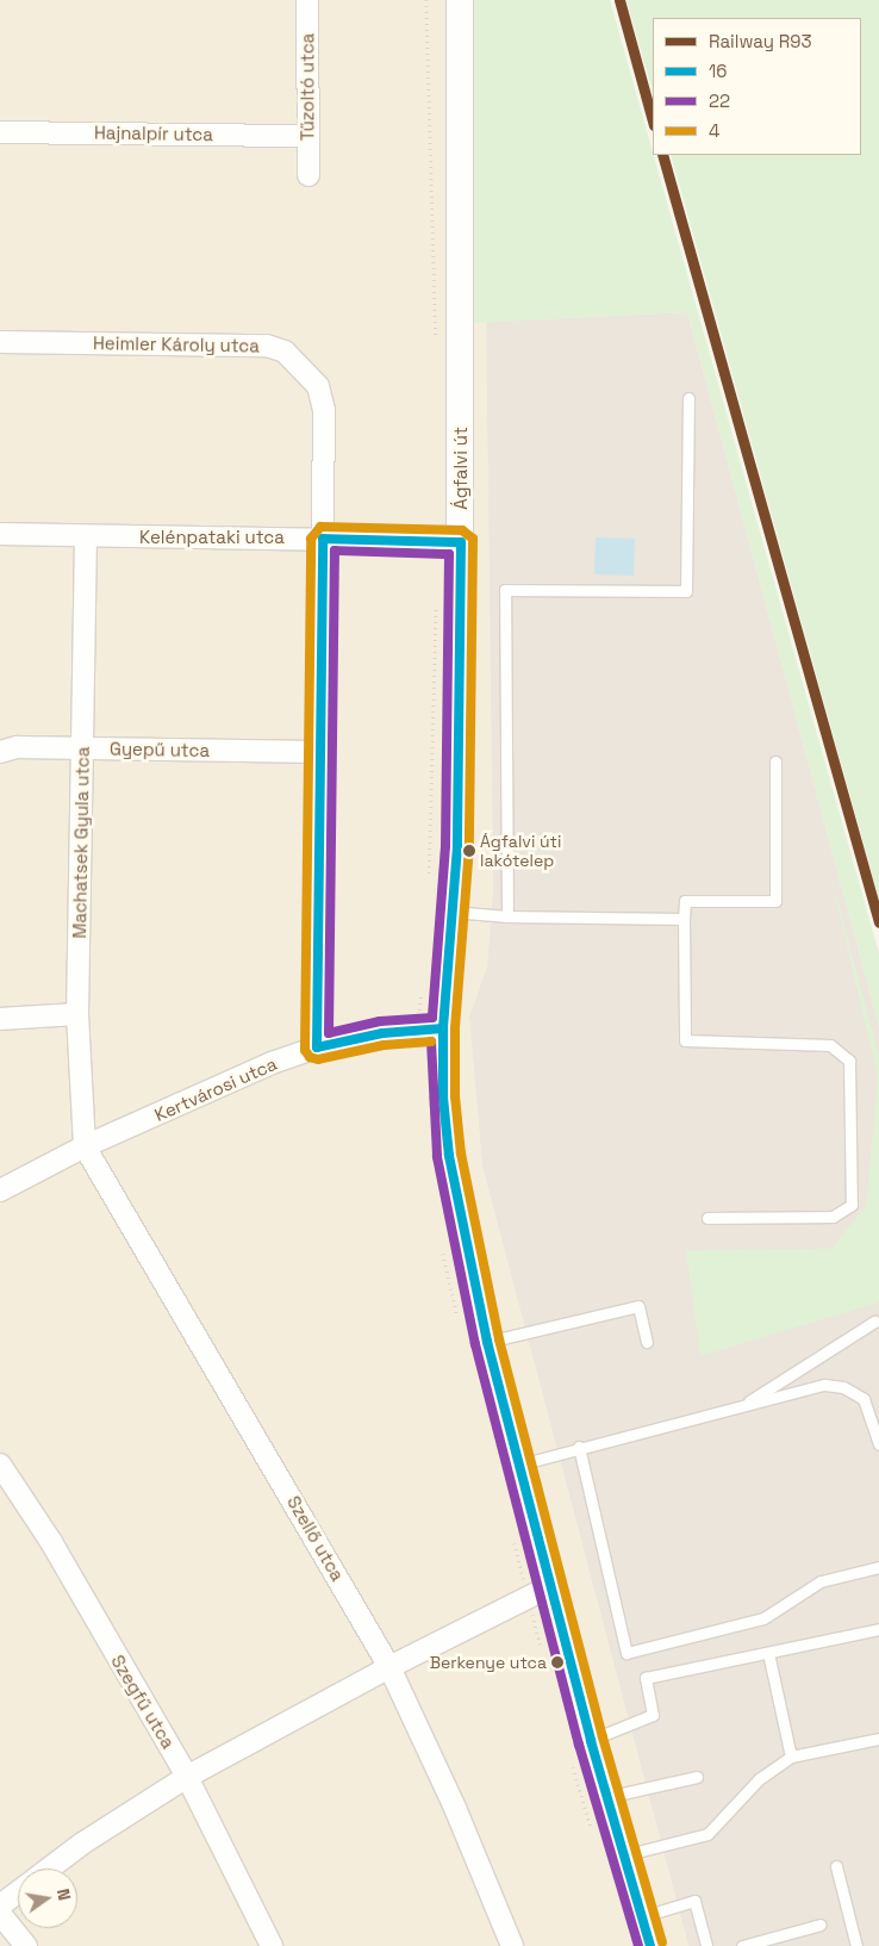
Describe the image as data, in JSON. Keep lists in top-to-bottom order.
{
  "streets": {
    "street": [
      "Tűzoltó utca",
      "Hajnalpír utca",
      "Heimler Károly utca",
      "Ágfalvi út",
      "Kelénpataki utca",
      "Gyepű utca",
      "Machatsek Gyula utca",
      "Kertvárosi utca",
      "Szellő utca",
      "Szegfű utca"
    ]
  },
  "crossings": [
    ["Tűzoltó utca", "Hajnalpír utca"],
    ["Heimler Károly utca", "Kelénpataki utca"],
    ["Heimler Károly utca", "Gyepű utca"],
    ["Heimler Károly utca", "Kertvárosi utca"],
    ["Ágfalvi út", "Kelénpataki utca"],
    ["Ágfalvi út", "Kertvárosi utca"],
    ["Kelénpataki utca", "Machatsek Gyula utca"],
    ["Gyepű utca", "Machatsek Gyula utca"],
    ["Machatsek Gyula utca", "Kertvárosi utca"],
    ["Machatsek Gyula utca", "Szellő utca"],
    ["Kertvárosi utca", "Szellő utca"]
  ],
  "places": ["Ágfalvi úti lakótelep", "Berkenye utca"],
  "lines": [
    "rail line R93",
    "transit line 4",
    "transit line 16",
    "transit line 22"
  ],
  "legend": [
    "Railway R93",
    "16",
    "22",
    "4"
  ],
  "north": "right"
}
